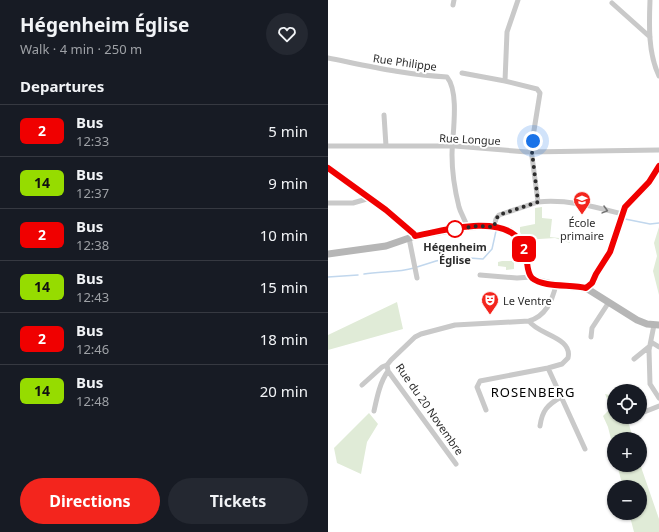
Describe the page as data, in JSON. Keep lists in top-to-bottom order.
{
  "streets": {
    "street": ["Rue Philippe", "Rue Longue", "Rue du 20 Novembre"]
  },
  "crossings": [
    ["Rue Philippe", "Rue Longue"]
  ],
  "districts": ["ROSENBERG"],
  "places": {
    "school or university": ["École primaire"],
    "other": ["Hégenheim Église"],
    "theatre": ["Le Ventre"]
  },
  "lines": ["bus line 2"],
  "page": {
    "heading": [
      ["Hégenheim Église", "Walk · 4 min · 250 m"],
      "Departures"
    ],
    "on_map": "2",
    "list": [
      {
        "mark": "2",
        "name": "Bus",
        "note": "12:33",
        "value": "5 min"
      },
      {
        "mark": "14",
        "name": "Bus",
        "note": "12:37",
        "value": "9 min"
      },
      {
        "mark": "2",
        "name": "Bus",
        "note": "12:38",
        "value": "10 min"
      },
      {
        "mark": "14",
        "name": "Bus",
        "note": "12:43",
        "value": "15 min"
      },
      {
        "mark": "2",
        "name": "Bus",
        "note": "12:46",
        "value": "18 min"
      },
      {
        "mark": "14",
        "name": "Bus",
        "note": "12:48",
        "value": "20 min"
      }
    ],
    "map_buttons": ["+", "−"],
    "buttons": ["Directions", "Tickets"]
  }
}
